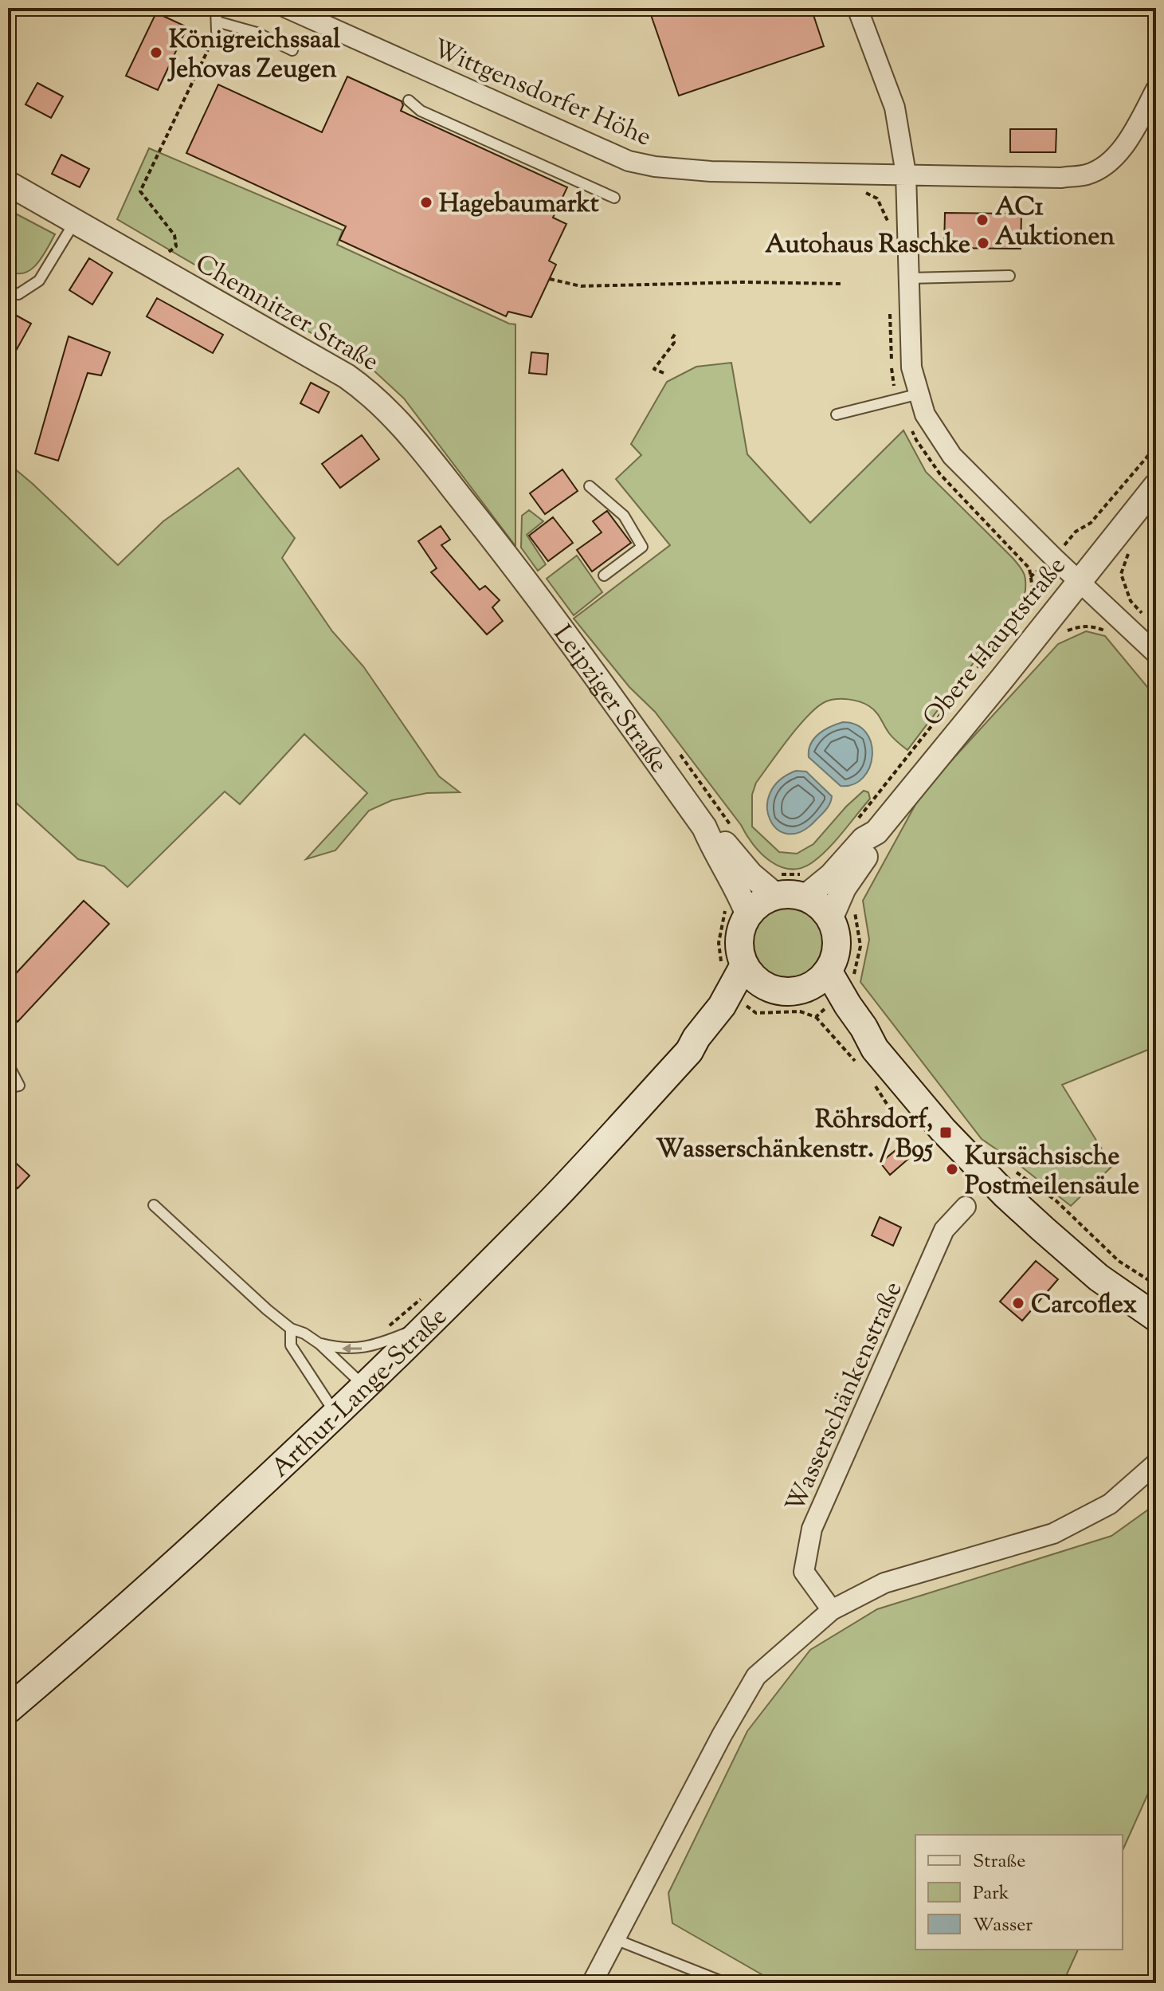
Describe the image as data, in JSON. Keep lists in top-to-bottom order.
{
  "streets": {
    "main road": ["Arthur-Lange-Straße"],
    "street": [
      "Wittgensdorfer Höhe",
      "Chemnitzer Straße",
      "Obere Hauptstraße",
      "Leipziger Straße",
      "Wasserschänkenstraße"
    ]
  },
  "crossings": [
    ["Chemnitzer Straße", "Leipziger Straße"]
  ],
  "places": {
    "other": [
      "Königreichssaal Jehovas Zeugen",
      "Hagebaumarkt",
      "AC1 Auktionen",
      "Autohaus Raschke",
      "Kursächsische Postmeilensäule",
      "Carcoflex"
    ],
    "transit": ["Röhrsdorf, Wasserschänkenstr. / B95"]
  },
  "legend": ["Straße", "Park", "Wasser"]
}
